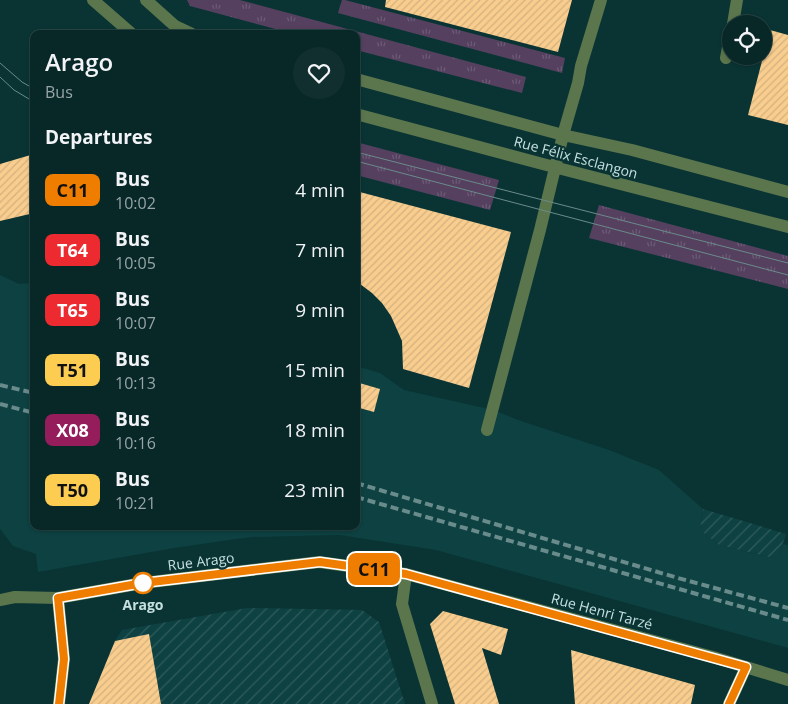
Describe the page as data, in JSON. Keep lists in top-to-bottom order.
{
  "streets": {
    "street": ["Rue Félix Esclangon", "Rue Arago", "Rue Henri Tarzé"]
  },
  "crossings": [
    ["Rue Arago", "Rue Henri Tarzé"]
  ],
  "places": ["Arago"],
  "lines": ["bus line C11"],
  "page": {
    "on_map": "C11",
    "heading": [
      ["Arago", "Bus"],
      "Departures"
    ],
    "list": [
      {
        "mark": "C11",
        "name": "Bus",
        "note": "10:02",
        "value": "4 min"
      },
      {
        "mark": "T64",
        "name": "Bus",
        "note": "10:05",
        "value": "7 min"
      },
      {
        "mark": "T65",
        "name": "Bus",
        "note": "10:07",
        "value": "9 min"
      },
      {
        "mark": "T51",
        "name": "Bus",
        "note": "10:13",
        "value": "15 min"
      },
      {
        "mark": "X08",
        "name": "Bus",
        "note": "10:16",
        "value": "18 min"
      },
      {
        "mark": "T50",
        "name": "Bus",
        "note": "10:21",
        "value": "23 min"
      }
    ]
  }
}
